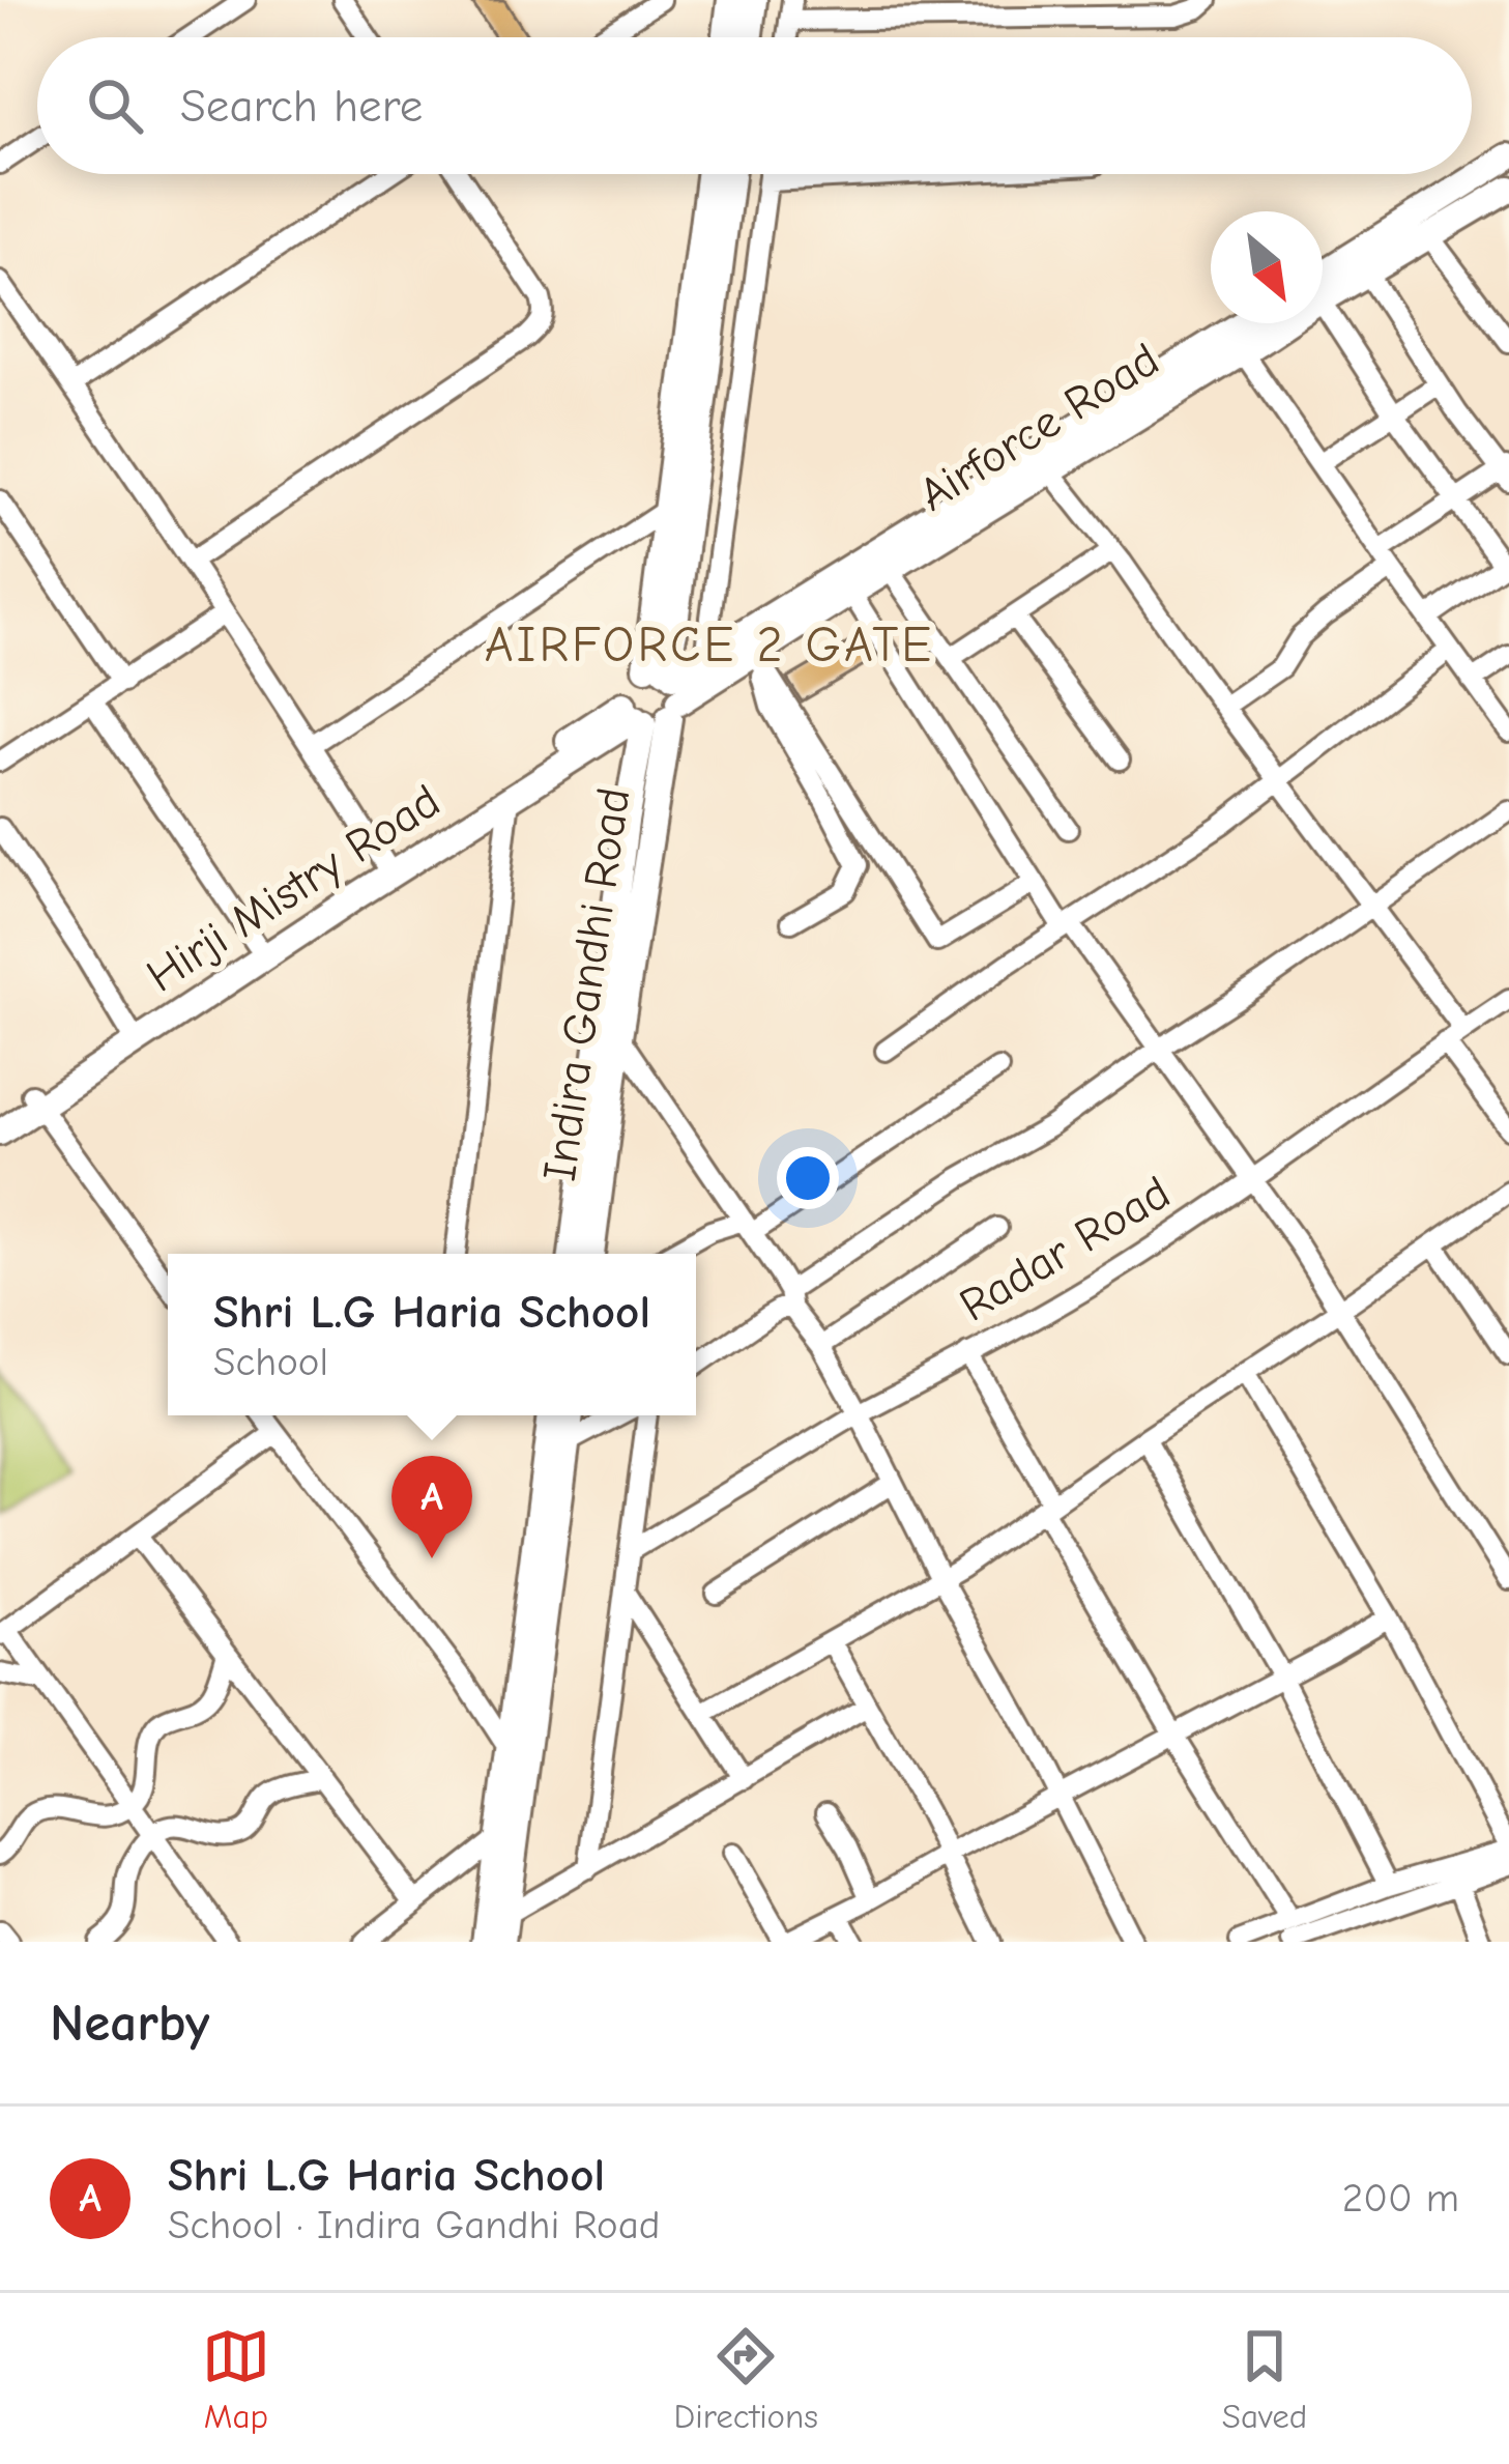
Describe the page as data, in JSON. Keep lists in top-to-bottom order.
{
  "streets": {
    "main road": ["Airforce Road", "Hirji Mistry Road", "Indira Gandhi Road"],
    "street": ["Radar Road"]
  },
  "crossings": [
    ["Airforce Road", "Hirji Mistry Road"],
    ["Airforce Road", "Indira Gandhi Road"],
    ["Hirji Mistry Road", "Indira Gandhi Road"]
  ],
  "districts": ["AIRFORCE 2 GATE"],
  "north": "bottom right",
  "page": {
    "search": "Search here",
    "popup": ["Shri L.G Haria School", "School"],
    "pins": "A",
    "heading": "Nearby",
    "list": [
      {
        "mark": "A",
        "name": "Shri L.G Haria School",
        "note": "School · Indira Gandhi Road",
        "value": "200 m"
      }
    ],
    "nav": ["Map", "Directions", "Saved"]
  }
}
